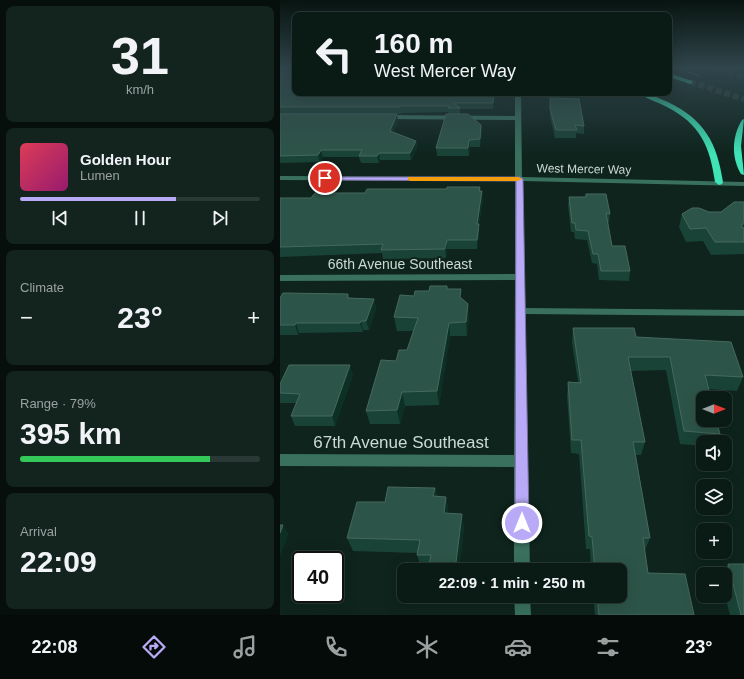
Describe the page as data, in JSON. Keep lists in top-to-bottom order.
{
  "streets": {
    "street": ["West Mercer Way", "66th Avenue Southeast", "67th Avenue Southeast"]
  },
  "north": "right",
  "page": {
    "tile": [
      ["31", "km/h"],
      "Climate",
      ["Range · 79%", "395 km"],
      ["Arrival", "22:09"]
    ],
    "turn": ["160 m", "West Mercer Way"],
    "song": ["Golden Hour", "Lumen"],
    "heat": ["−", "23°", "+"],
    "map_buttons": ["+", "−"],
    "limit": "40",
    "trip": "22:09 · 1 min · 250 m",
    "tabs": ["22:08", "23°"]
  }
}
